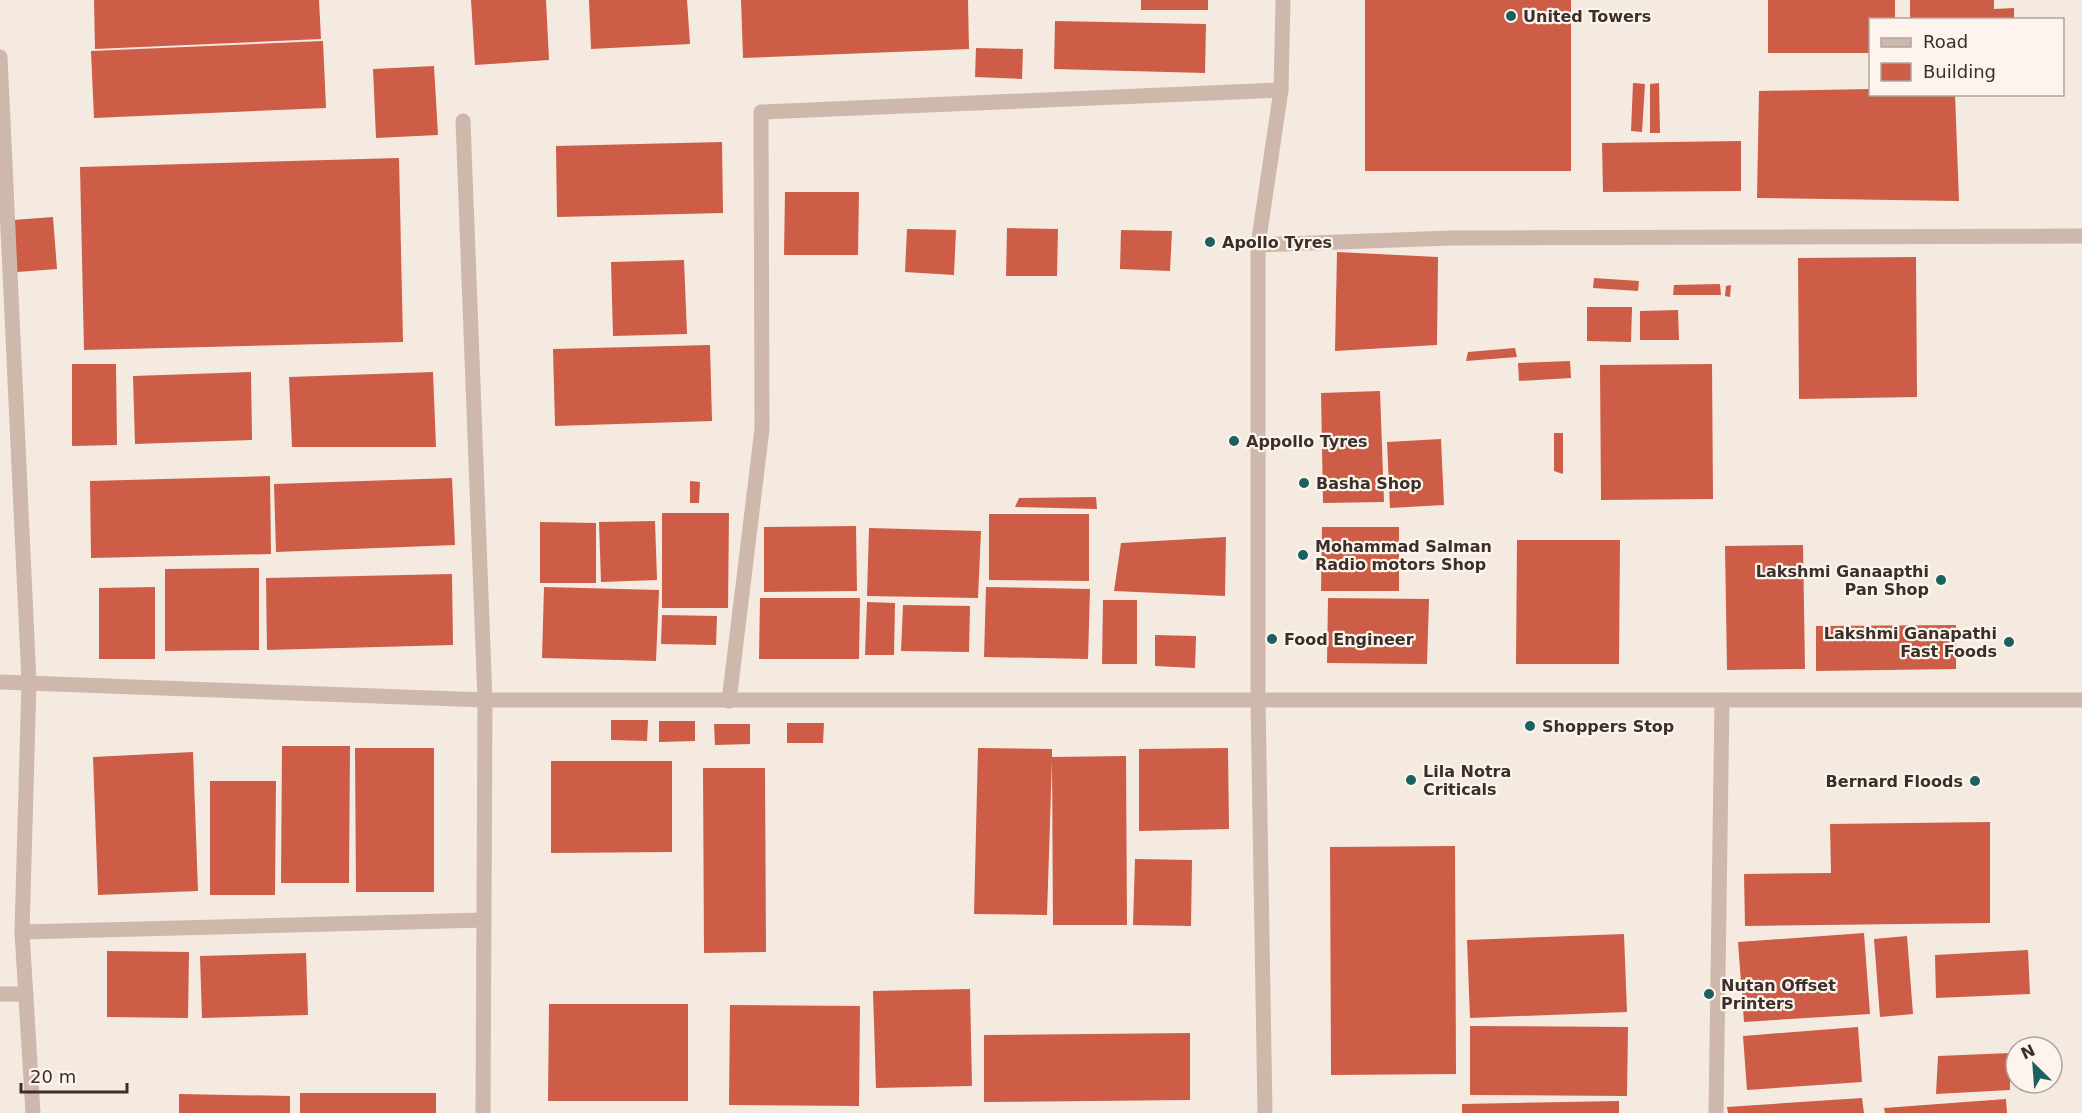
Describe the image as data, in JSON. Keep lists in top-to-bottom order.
{
  "places": [
    "United Towers",
    "Apollo Tyres",
    "Appollo Tyres",
    "Basha Shop",
    "Mohammad Salman Radio motors Shop",
    "Lakshmi Ganaapthi Pan Shop",
    "Food Engineer",
    "Lakshmi Ganapathi Fast Foods",
    "Shoppers Stop",
    "Lila Notra Criticals",
    "Bernard Floods",
    "Nutan Offset Printers"
  ],
  "legend": ["Road", "Building"],
  "scale_bar": "20 m",
  "north": "top left"
}
